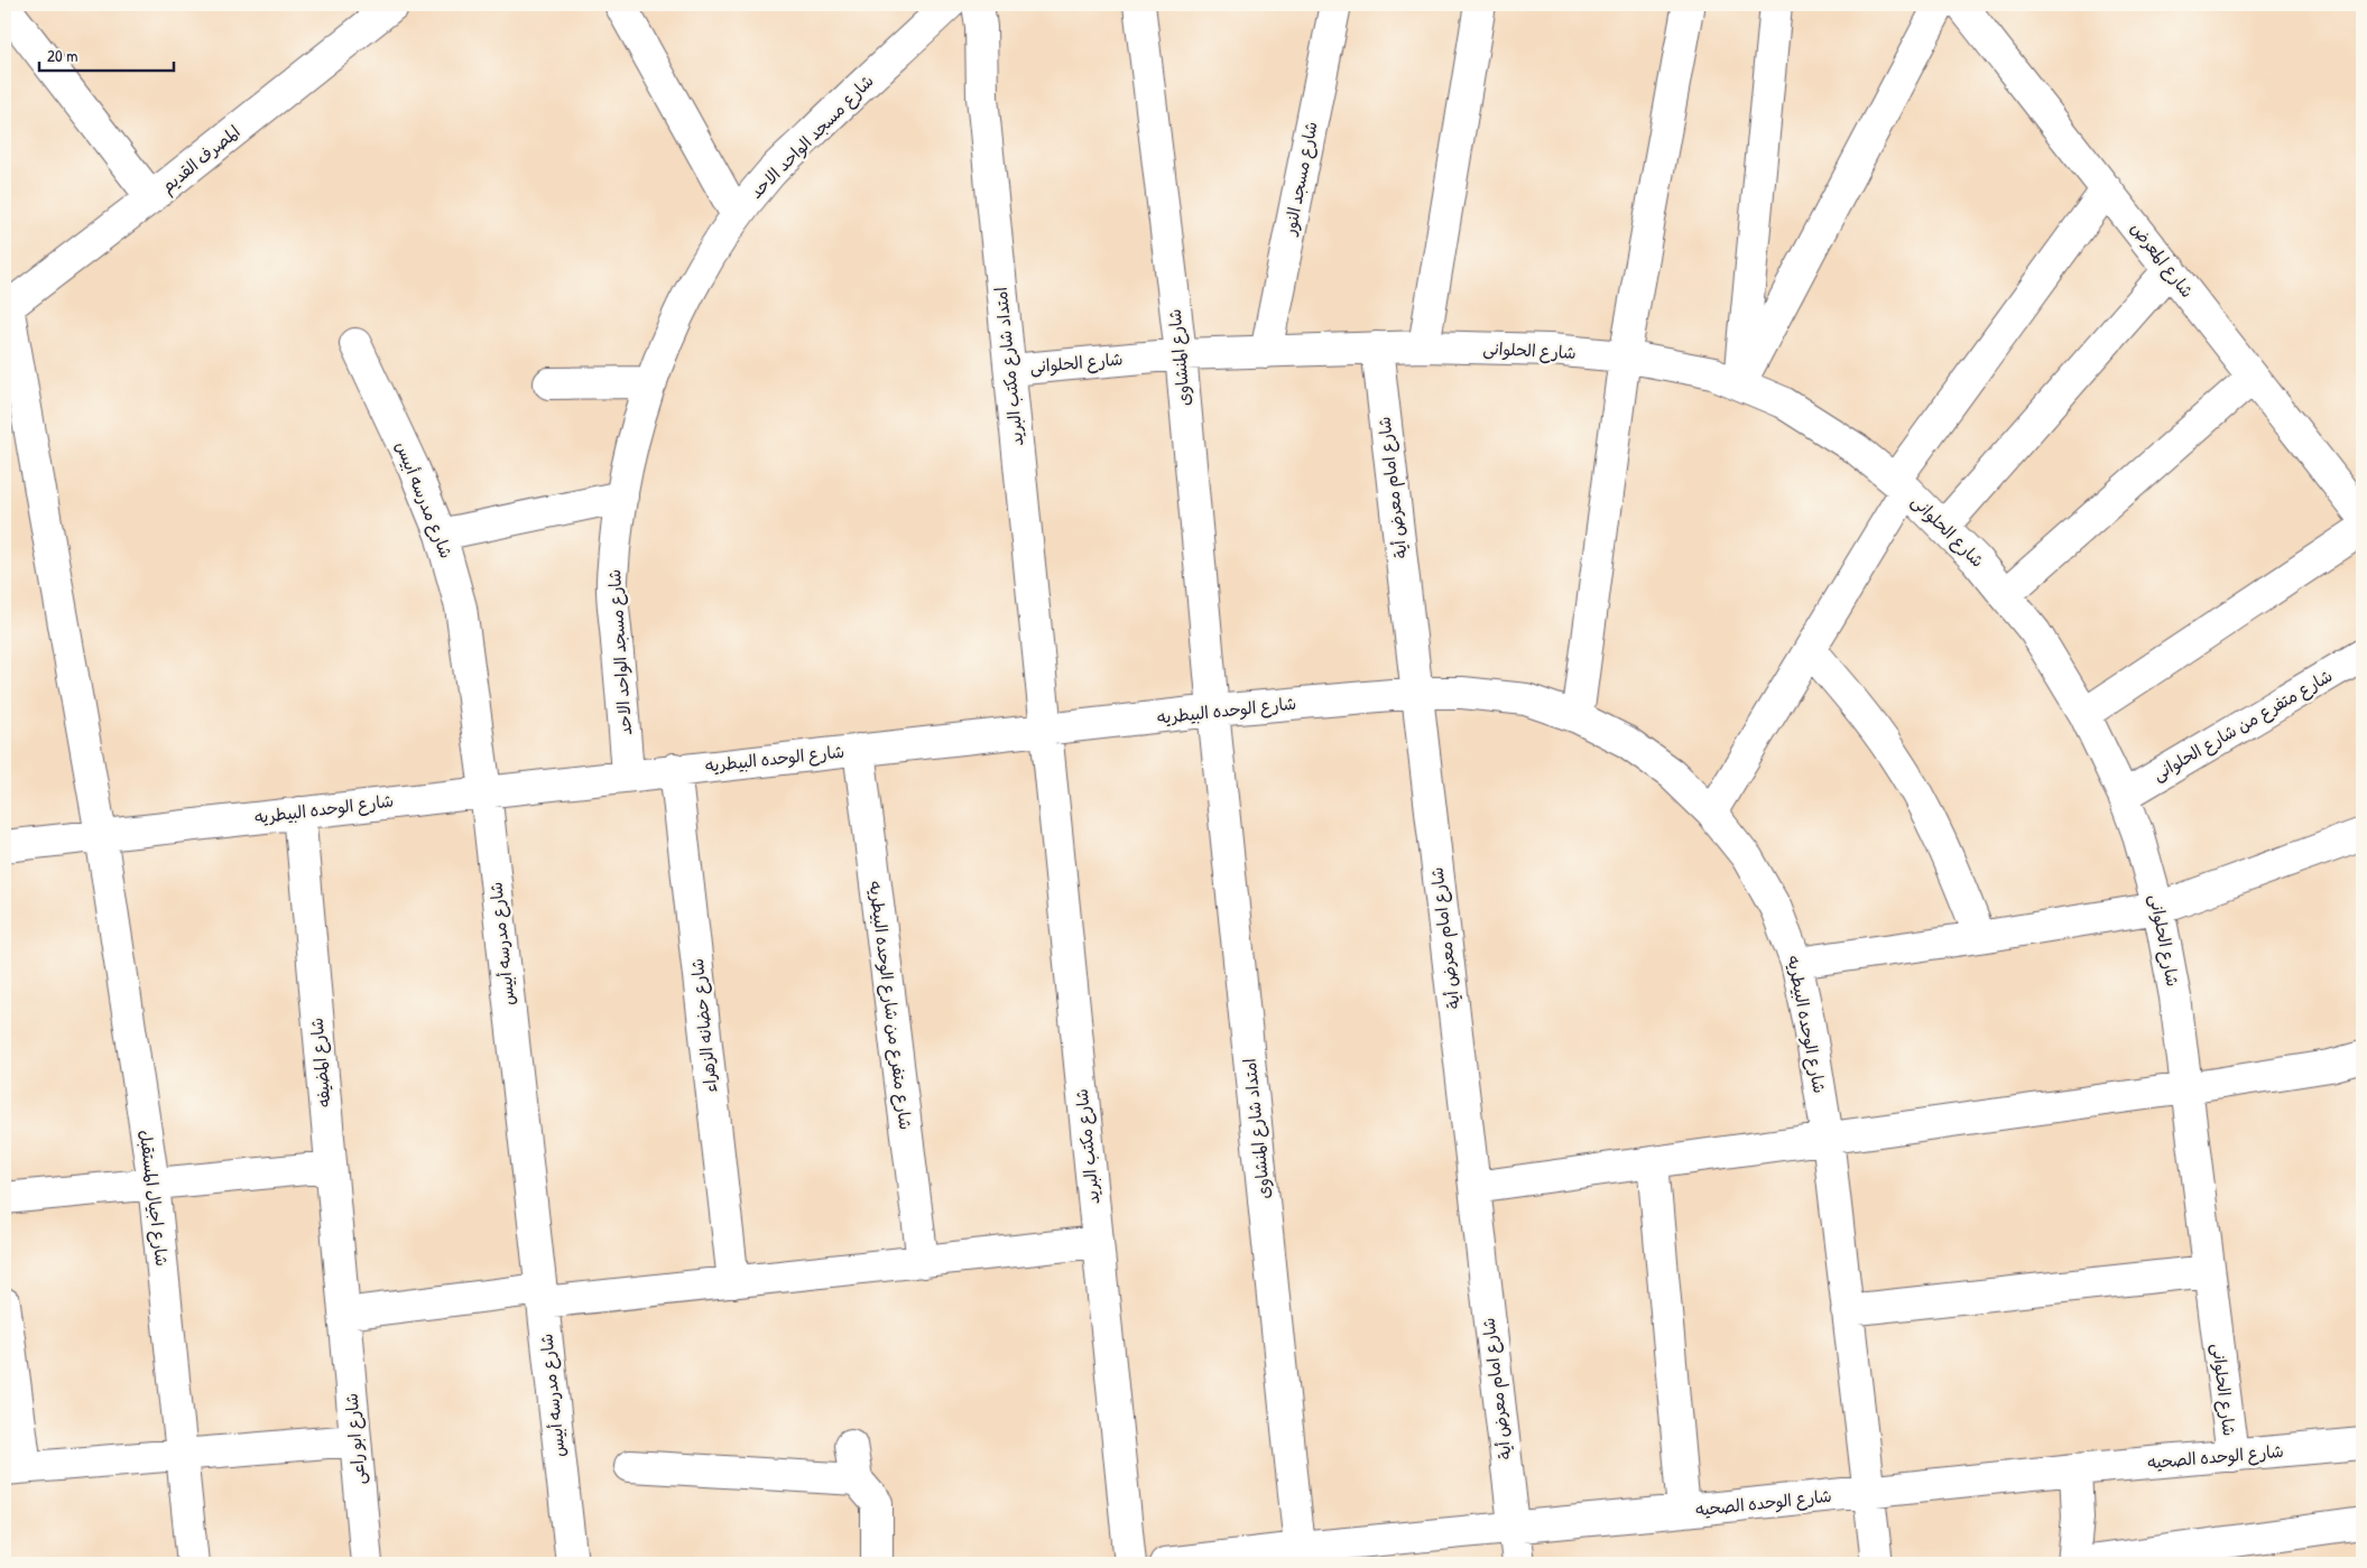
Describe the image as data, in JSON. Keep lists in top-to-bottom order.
{
  "streets": {
    "street": [
      "شارع مسجد الواحد الاحد",
      "المصرف القديم",
      "شارع مسجد النور",
      "شارع المعرض",
      "شارع الحلوانى",
      "شارع المنشاوى",
      "امتداد شارع مكتب البريد",
      "شارع امام معرض أية",
      "شارع مدرسه أبيس",
      "شارع الوحده البيطريه",
      "شارع متفرع من شارع الحلوانى",
      "شارع متفرع من شارع الوحده البيطريه",
      "شارع حضانه الزهراء",
      "شارع المضيفه",
      "امتداد شارع المنشاوى",
      "شارع مكتب البريد",
      "شارع اجيال المستقبل",
      "شارع ابو راعى",
      "شارع الوحده الصحيه"
    ]
  },
  "crossings": [
    ["شارع مسجد الواحد الاحد", "شارع الوحده البيطريه"],
    ["المصرف القديم", "شارع اجيال المستقبل"],
    ["شارع مسجد النور", "شارع الحلوانى"],
    ["شارع الحلوانى", "شارع المنشاوى"],
    ["شارع الحلوانى", "امتداد شارع مكتب البريد"],
    ["شارع الحلوانى", "شارع امام معرض أية"],
    ["شارع الحلوانى", "شارع متفرع من شارع الحلوانى"],
    ["شارع الحلوانى", "شارع الوحده الصحيه"],
    ["شارع المنشاوى", "شارع الوحده البيطريه"],
    ["شارع المنشاوى", "امتداد شارع المنشاوى"],
    ["امتداد شارع مكتب البريد", "شارع الوحده البيطريه"],
    ["امتداد شارع مكتب البريد", "شارع مكتب البريد"],
    ["شارع امام معرض أية", "شارع الوحده البيطريه"],
    ["شارع امام معرض أية", "شارع الوحده الصحيه"],
    ["شارع مدرسه أبيس", "شارع الوحده البيطريه"],
    ["شارع الوحده البيطريه", "شارع متفرع من شارع الوحده البيطريه"],
    ["شارع الوحده البيطريه", "شارع حضانه الزهراء"],
    ["شارع الوحده البيطريه", "شارع المضيفه"],
    ["شارع الوحده البيطريه", "امتداد شارع المنشاوى"],
    ["شارع الوحده البيطريه", "شارع مكتب البريد"],
    ["شارع الوحده البيطريه", "شارع اجيال المستقبل"],
    ["شارع الوحده البيطريه", "شارع الوحده الصحيه"],
    ["شارع المضيفه", "شارع ابو راعى"],
    ["امتداد شارع المنشاوى", "شارع الوحده الصحيه"]
  ],
  "scale_bar": "20 m"
}
